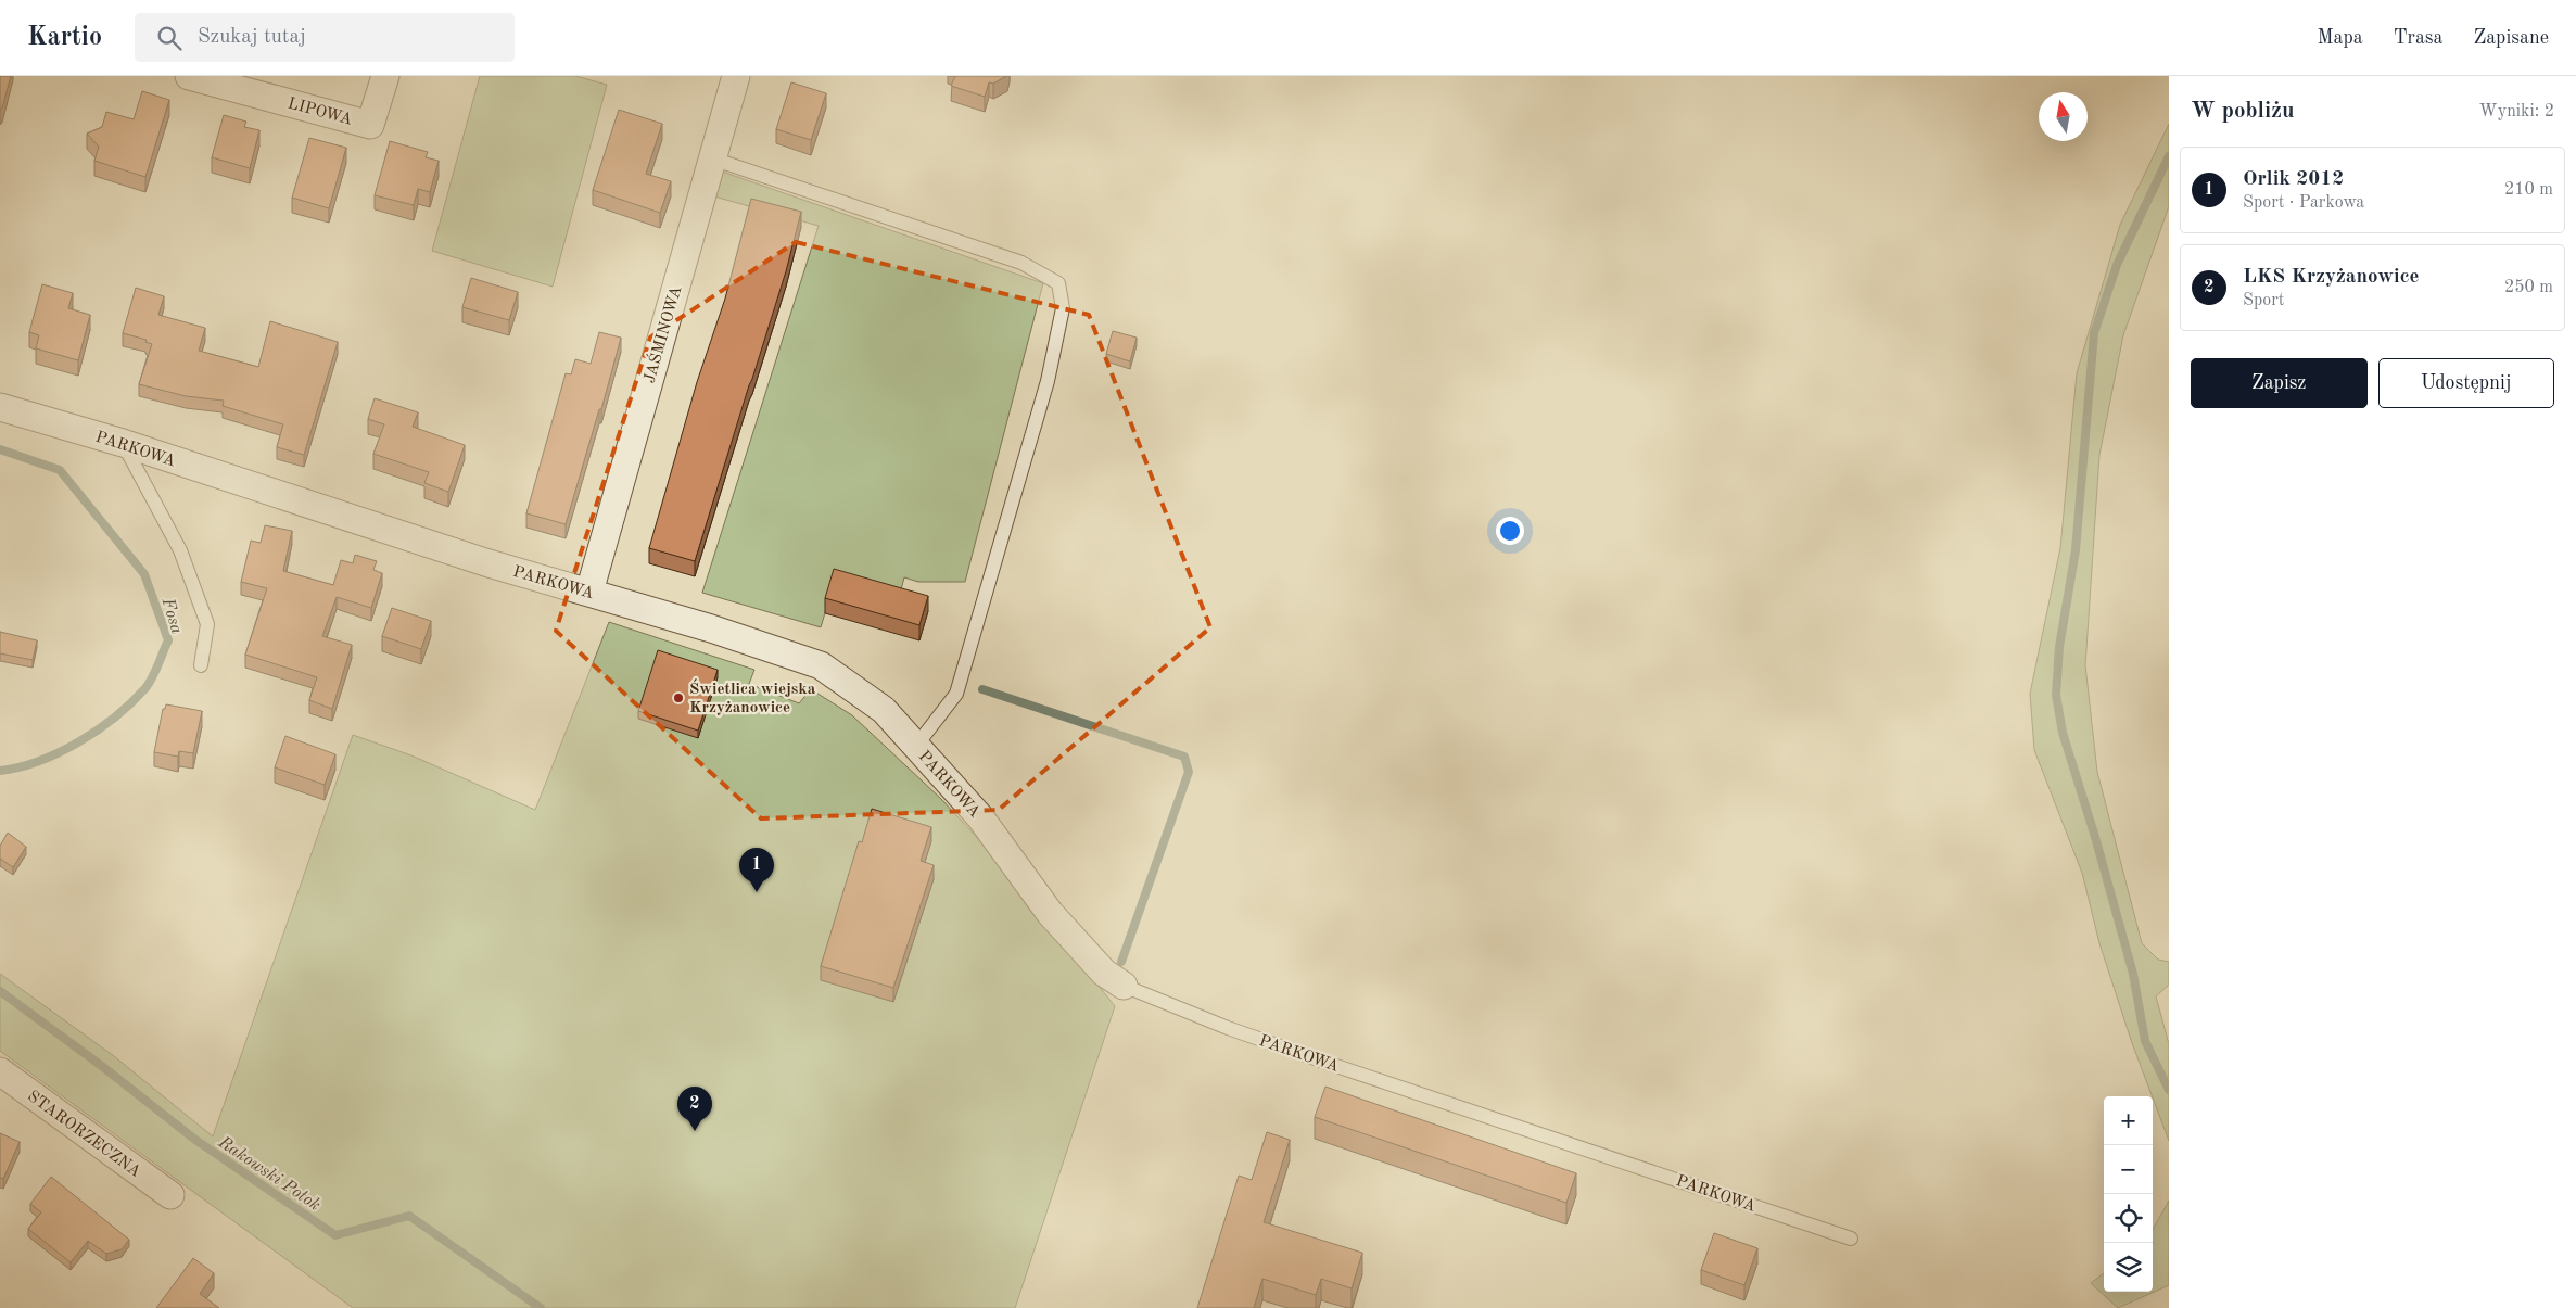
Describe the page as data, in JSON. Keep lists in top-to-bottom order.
{
  "streets": {
    "street": [
      "LIPOWA",
      "JAŚMINOWA",
      "PARKOWA",
      "STARORZECZNA"
    ]
  },
  "crossings": [
    ["JAŚMINOWA", "PARKOWA"]
  ],
  "water": ["Fosa", "Rakowski Potok"],
  "places": ["Świetlica wiejska Krzyżanowice"],
  "north": "top",
  "page": {
    "header": "Kartio",
    "search": "Szukaj tutaj",
    "nav": ["Mapa", "Trasa", "Zapisane"],
    "heading": ["W pobliżu", "Wyniki: 2"],
    "list": [
      {
        "mark": "1",
        "name": "Orlik 2012",
        "note": "Sport · Parkowa",
        "value": "210 m"
      },
      {
        "mark": "2",
        "name": "LKS Krzyżanowice",
        "note": "Sport",
        "value": "250 m"
      }
    ],
    "buttons": ["Zapisz", "Udostępnij"],
    "pins": ["1", "2"],
    "map_buttons": ["+", "−"]
  }
}
